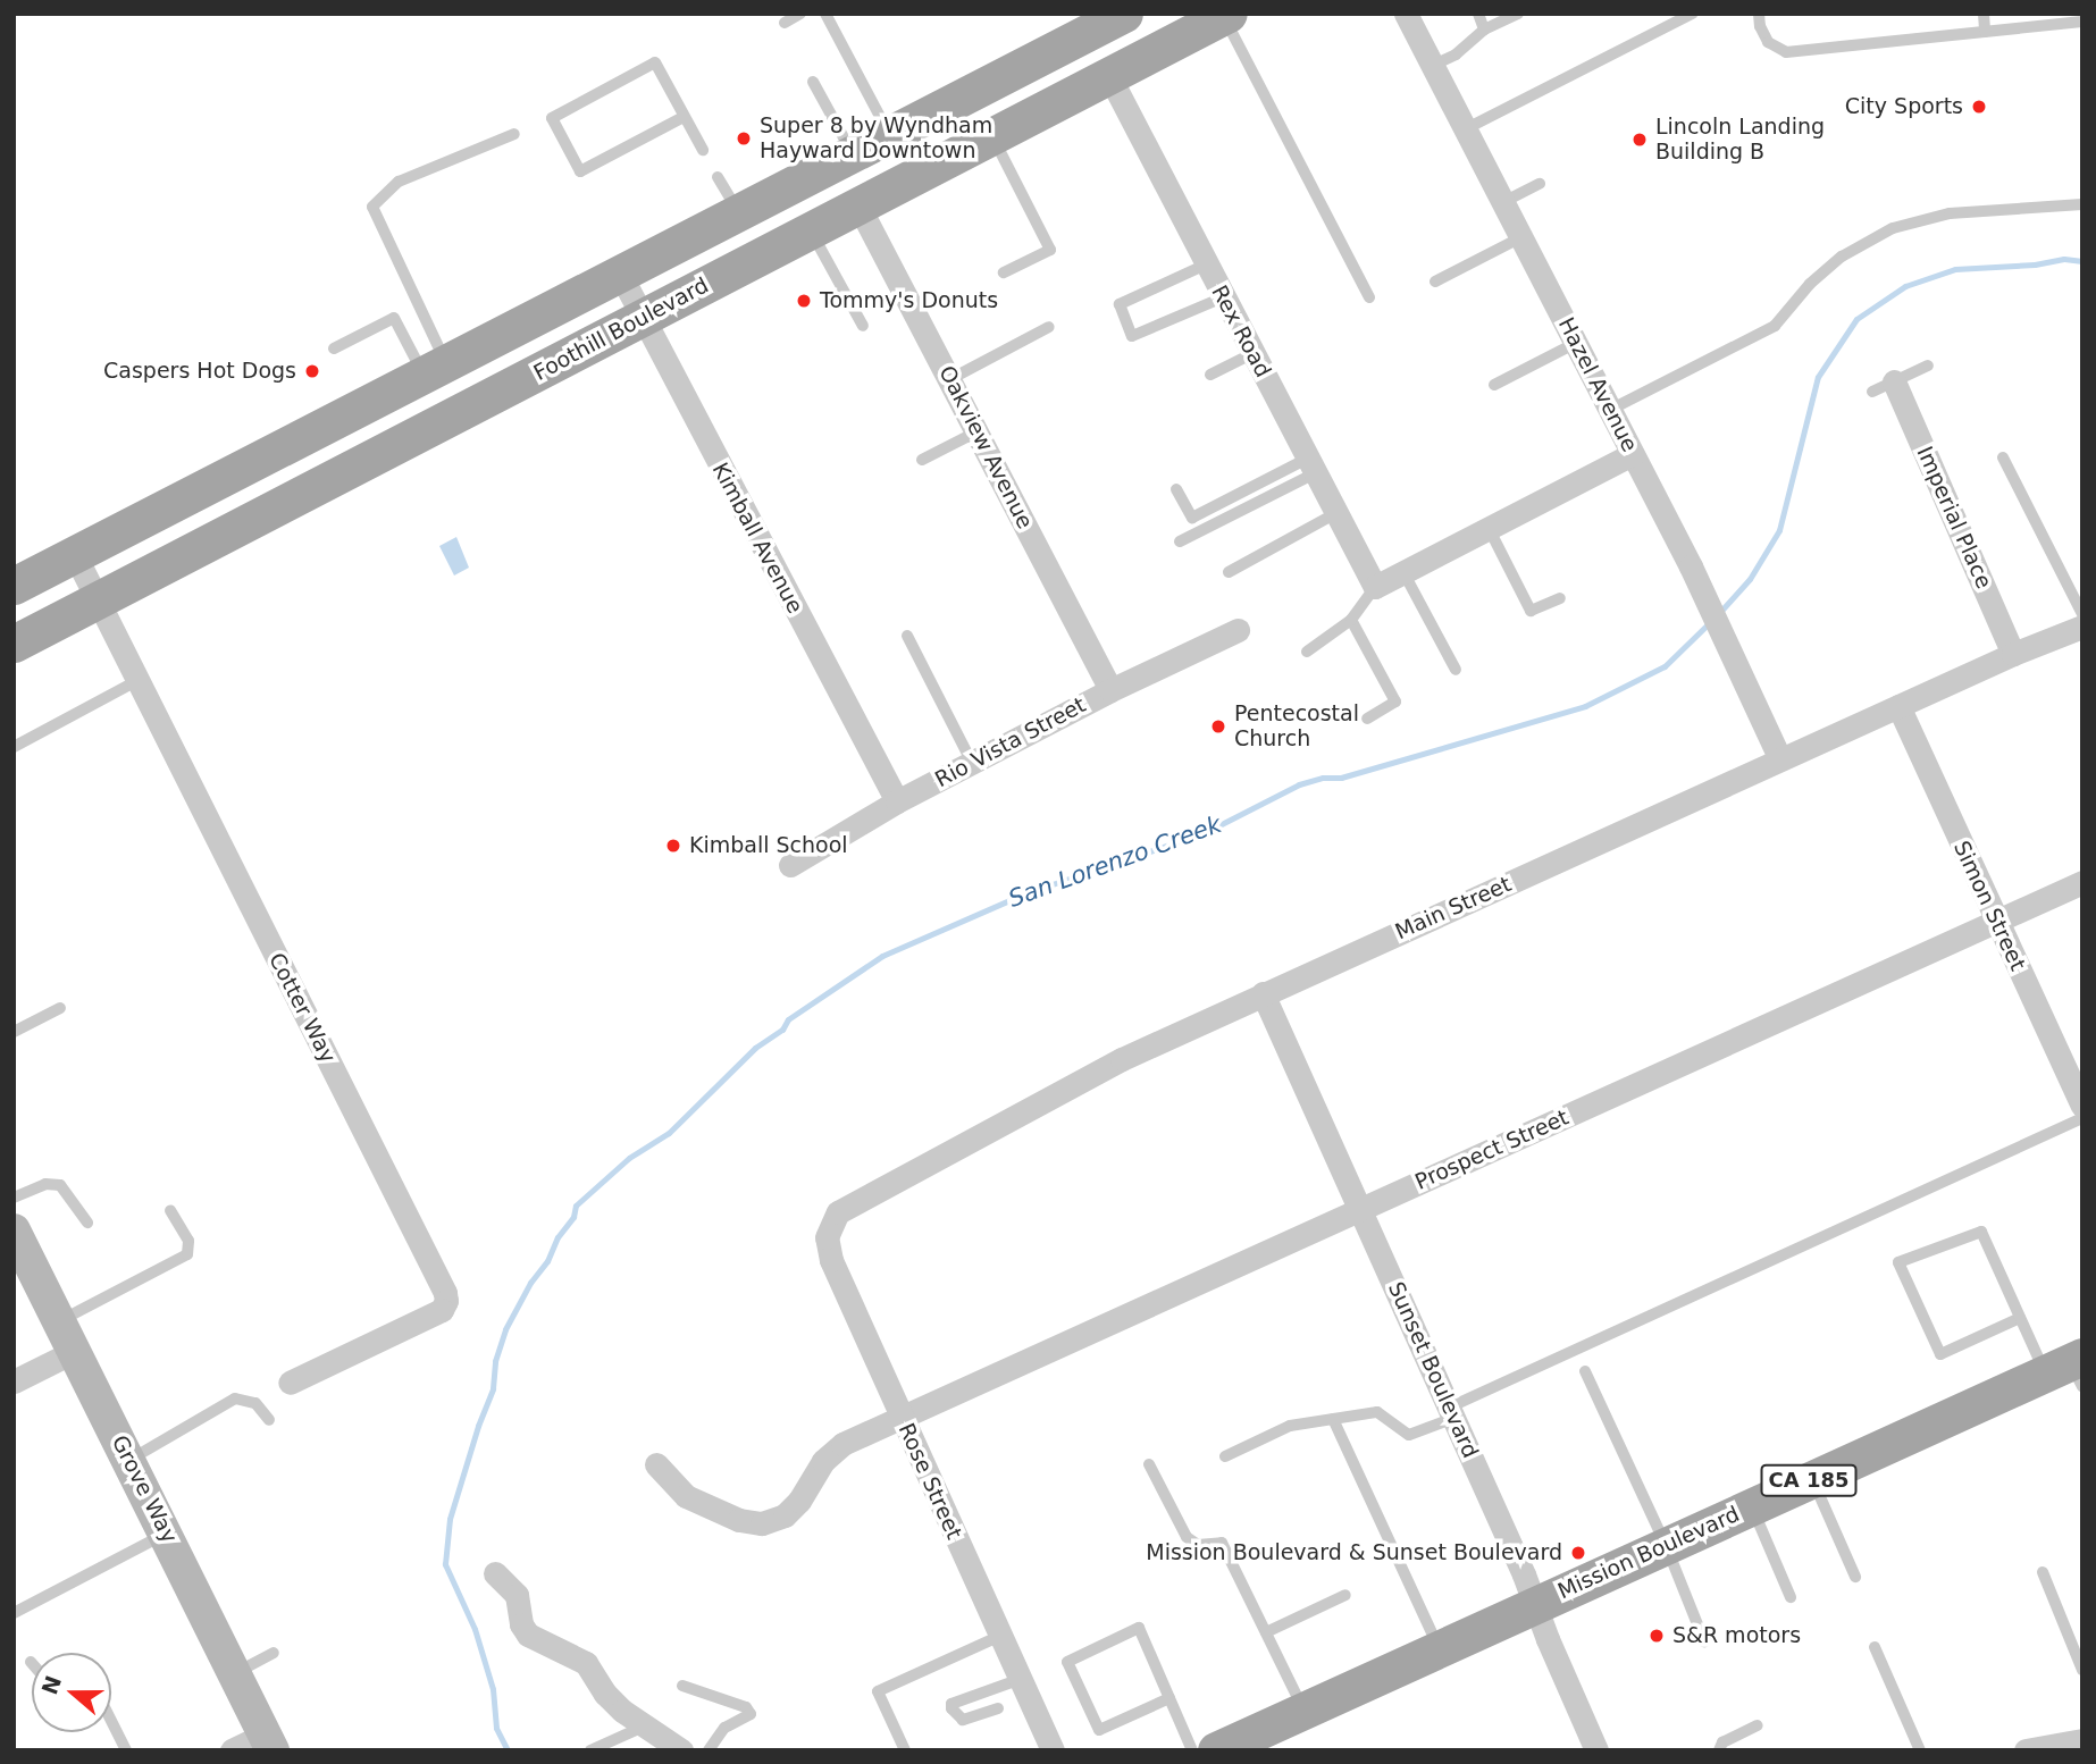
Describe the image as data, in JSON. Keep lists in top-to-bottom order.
{
  "streets": {
    "main road": [
      "Foothill Boulevard",
      "CA 185",
      "Grove Way",
      "Mission Boulevard"
    ],
    "street": [
      "Rex Road",
      "Hazel Avenue",
      "Oakview Avenue",
      "Imperial Place",
      "Kimball Avenue",
      "Rio Vista Street",
      "Simon Street",
      "Main Street",
      "Cotter Way",
      "Prospect Street",
      "Sunset Boulevard",
      "Rose Street"
    ]
  },
  "crossings": [
    ["Foothill Boulevard", "Rex Road"],
    ["Foothill Boulevard", "Oakview Avenue"],
    ["Foothill Boulevard", "Kimball Avenue"],
    ["Foothill Boulevard", "Cotter Way"],
    ["Hazel Avenue", "Main Street"],
    ["Oakview Avenue", "Rio Vista Street"],
    ["Imperial Place", "Main Street"],
    ["Kimball Avenue", "Rio Vista Street"],
    ["Simon Street", "Main Street"],
    ["Simon Street", "Prospect Street"],
    ["Main Street", "Sunset Boulevard"],
    ["Main Street", "Rose Street"],
    ["Prospect Street", "Sunset Boulevard"],
    ["Prospect Street", "Rose Street"],
    ["Sunset Boulevard", "Mission Boulevard"]
  ],
  "water": ["San Lorenzo Creek"],
  "places": [
    "City Sports",
    "Super 8 by Wyndham Hayward Downtown",
    "Lincoln Landing Building B",
    "Tommy's Donuts",
    "Caspers Hot Dogs",
    "Pentecostal Church",
    "Kimball School",
    "Mission Boulevard & Sunset Boulevard",
    "S&R motors"
  ],
  "north": "left"
}
